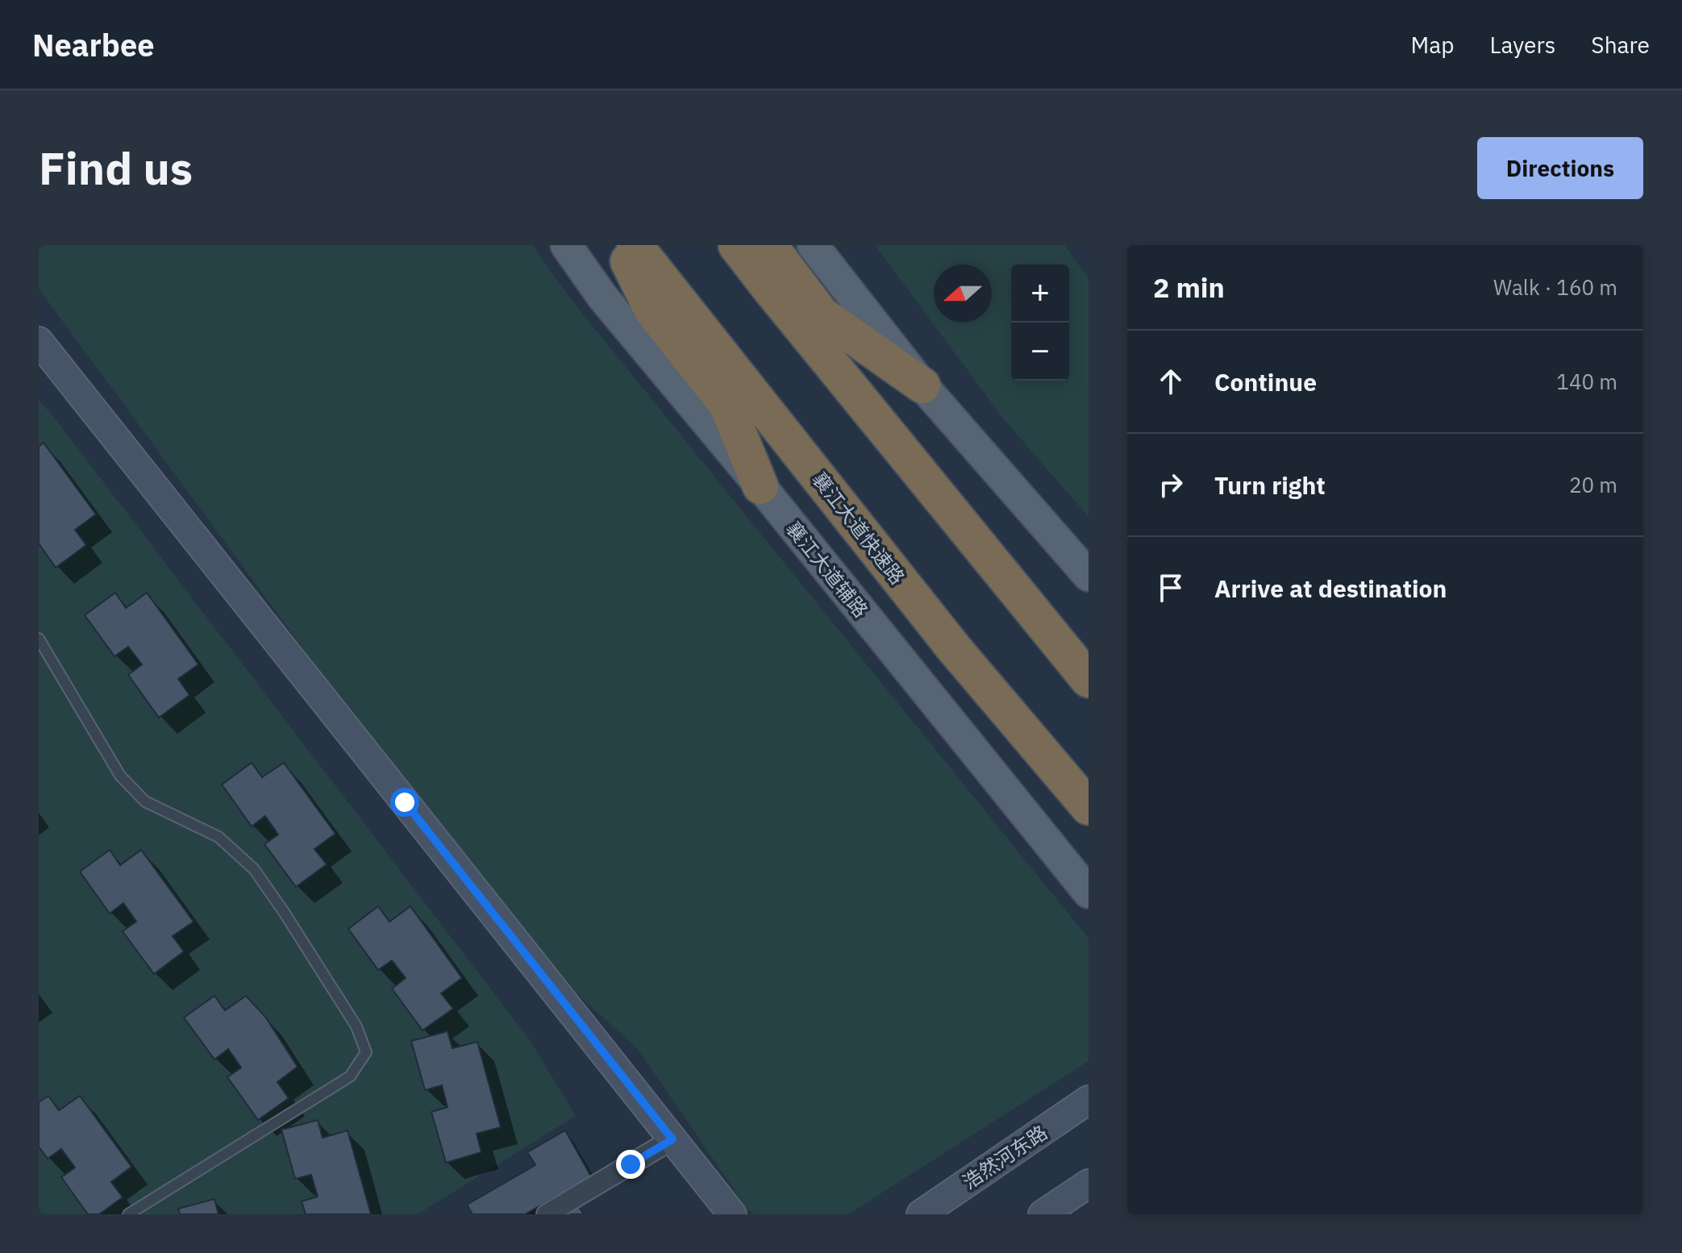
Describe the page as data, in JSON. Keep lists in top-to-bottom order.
{
  "streets": {
    "highway": ["襄江大道快速路"],
    "main road": ["襄江大道辅路"],
    "street": ["浩然河东路"]
  },
  "north": "left",
  "page": {
    "header": "Nearbee",
    "nav": ["Map", "Layers", "Share"],
    "buttons": "Directions",
    "title": "Find us",
    "heading": ["2 min", "Walk · 160 m"],
    "map_buttons": ["+", "−"],
    "list": [
      ["Continue", "140 m"],
      ["Turn right", "20 m"],
      "Arrive at destination"
    ]
  }
}
